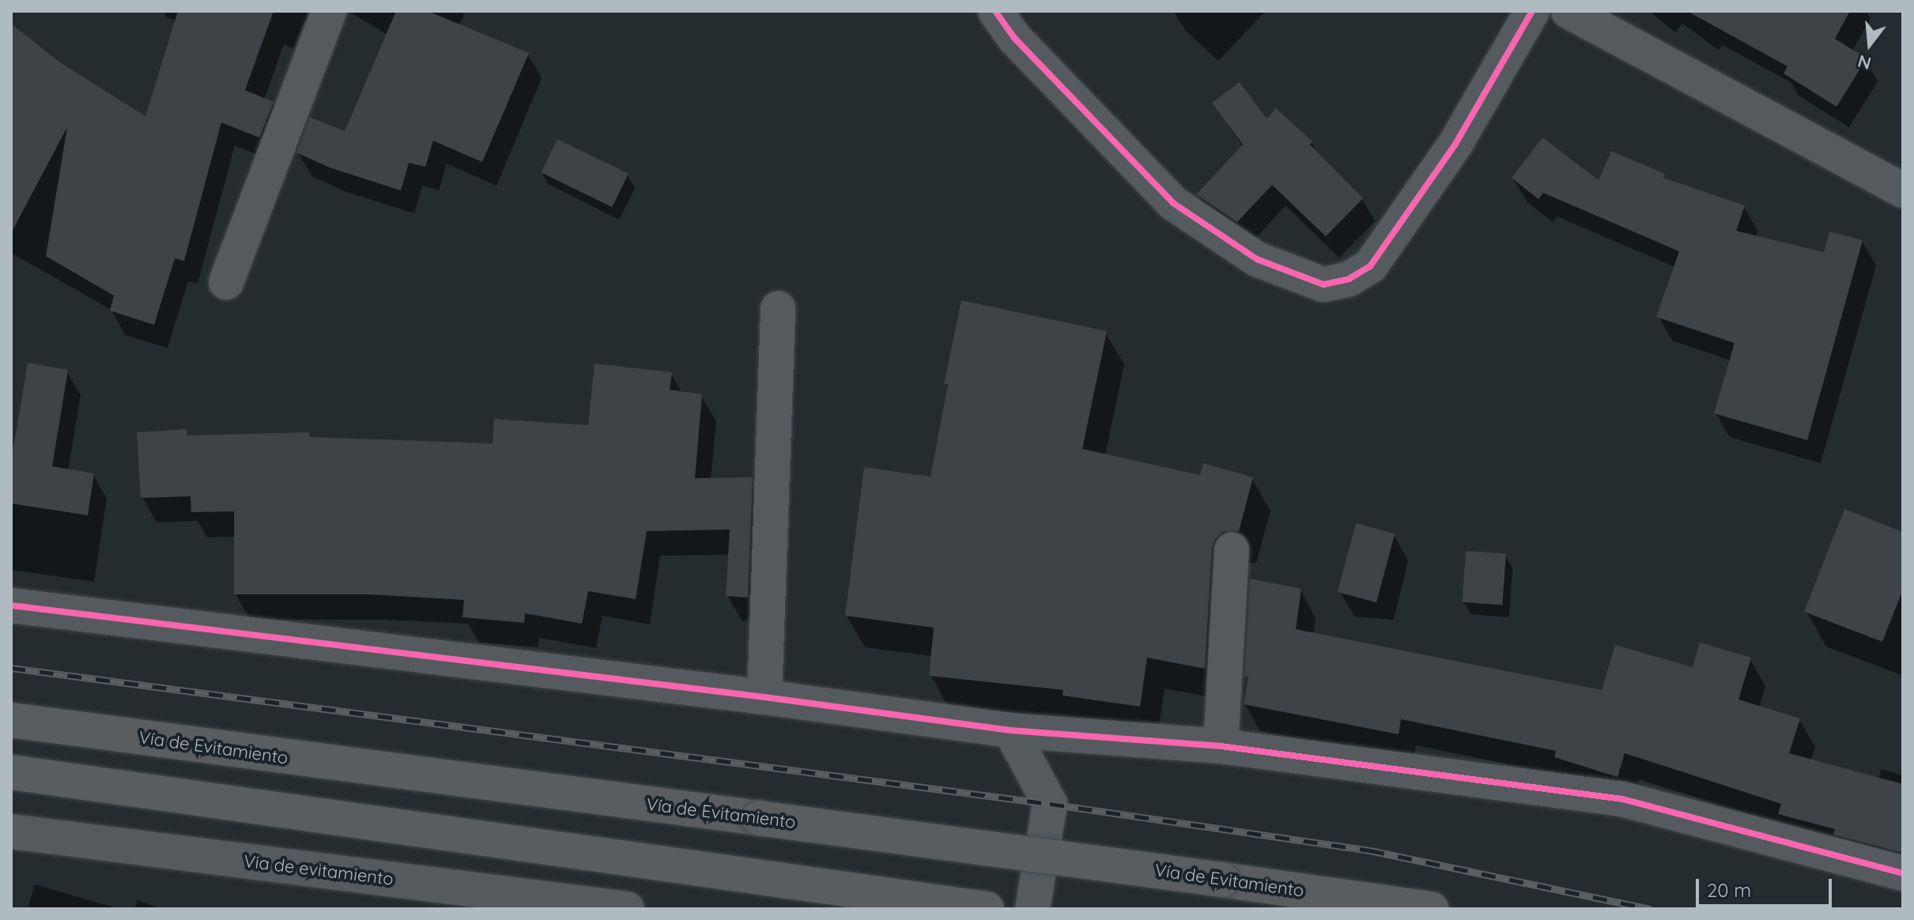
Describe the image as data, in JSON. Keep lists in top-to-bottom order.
{
  "streets": {
    "highway": ["Vía de Evitamiento"],
    "street": ["Via de evitamiento"]
  },
  "scale_bar": "20 m",
  "north": "bottom"
}
